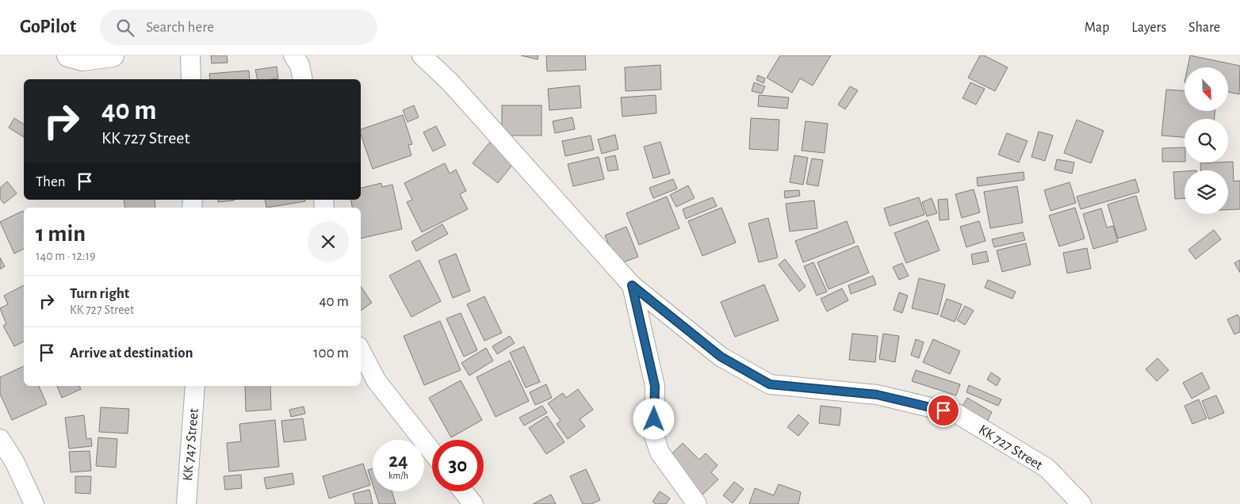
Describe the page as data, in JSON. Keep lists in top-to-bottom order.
{
  "streets": {
    "street": ["KK 747 Street", "KK 727 Street"]
  },
  "north": "bottom right",
  "page": {
    "header": "GoPilot",
    "search": "Search here",
    "nav": ["Map", "Layers", "Share"],
    "turn": ["40 m", "KK 727 Street"],
    "then": "Then",
    "heading": ["1 min", "140 m · 12:19"],
    "list": [
      {
        "name": "Turn right",
        "note": "KK 727 Street",
        "value": "40 m"
      },
      {
        "name": "Arrive at destination",
        "value": "100 m"
      }
    ],
    "speed": "24 km/h",
    "limit": "30"
  }
}
